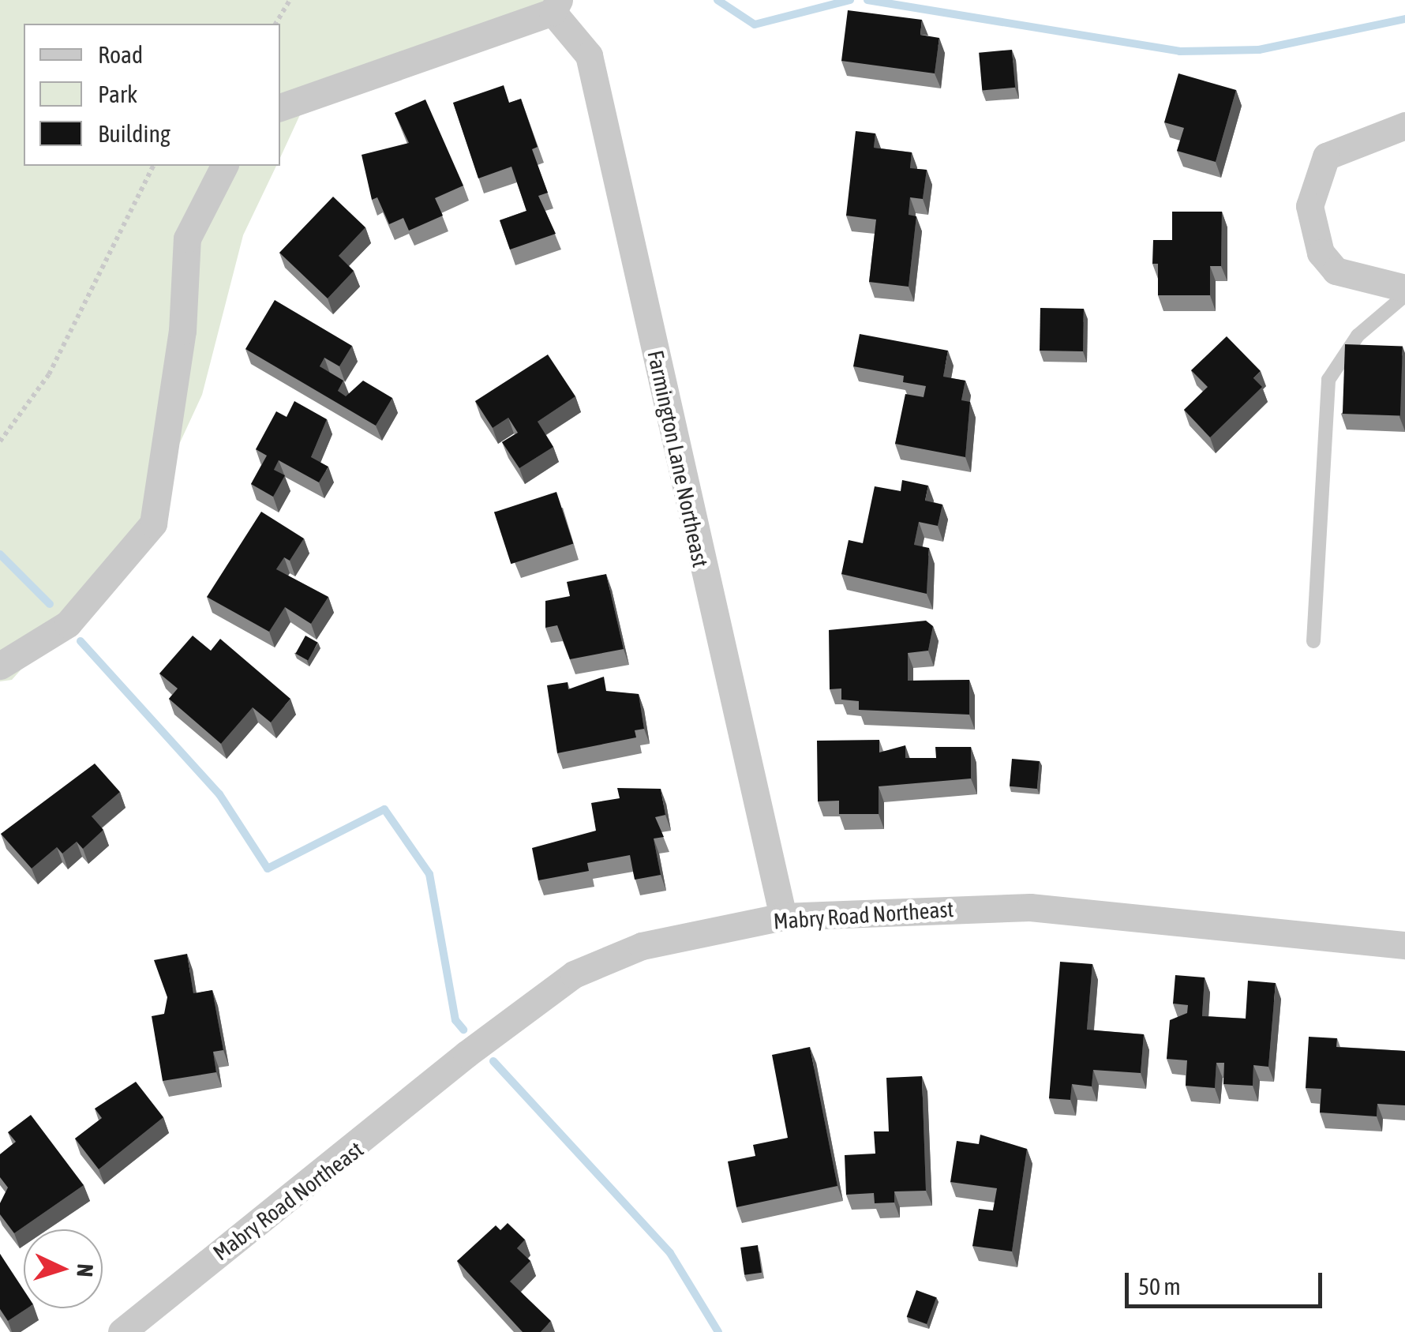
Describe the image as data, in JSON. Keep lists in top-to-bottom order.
{
  "streets": {
    "street": ["Farmington Lane Northeast", "Mabry Road Northeast"]
  },
  "crossings": [
    ["Farmington Lane Northeast", "Mabry Road Northeast"]
  ],
  "legend": ["Road", "Park", "Building"],
  "scale_bar": "50 m",
  "north": "right"
}
